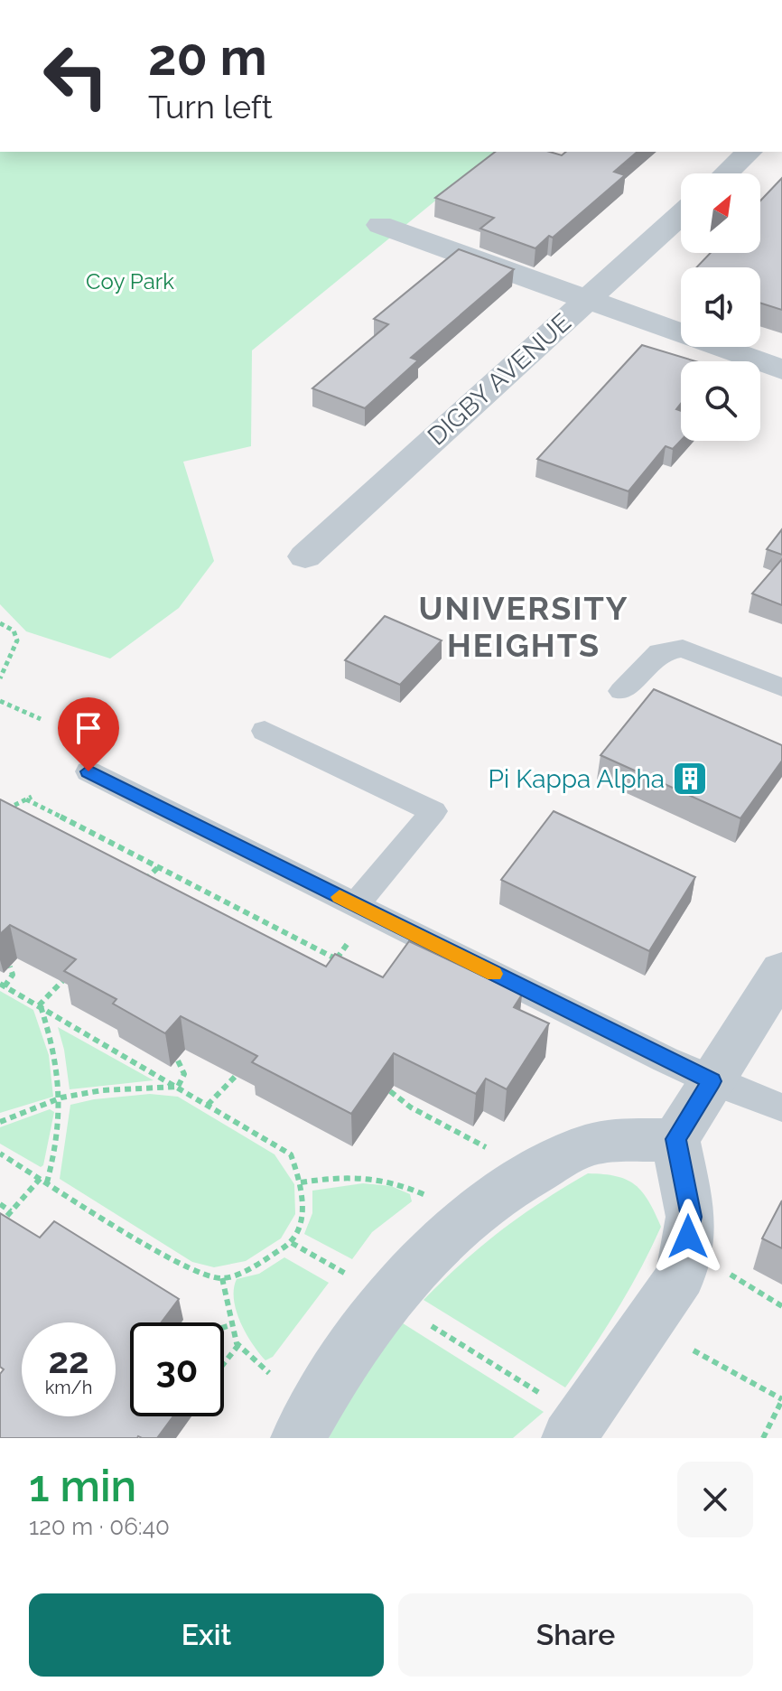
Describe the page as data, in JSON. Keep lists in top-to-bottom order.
{
  "streets": {
    "street": ["DIGBY AVENUE"]
  },
  "districts": ["UNIVERSITY HEIGHTS"],
  "parks": ["Coy Park"],
  "places": {
    "building": ["Pi Kappa Alpha"]
  },
  "north": "top right",
  "page": {
    "turn": ["20 m", "Turn left"],
    "speed": "22 km/h",
    "limit": "30",
    "heading": ["1 min", "120 m · 06:40"],
    "buttons": ["Exit", "Share"]
  }
}
